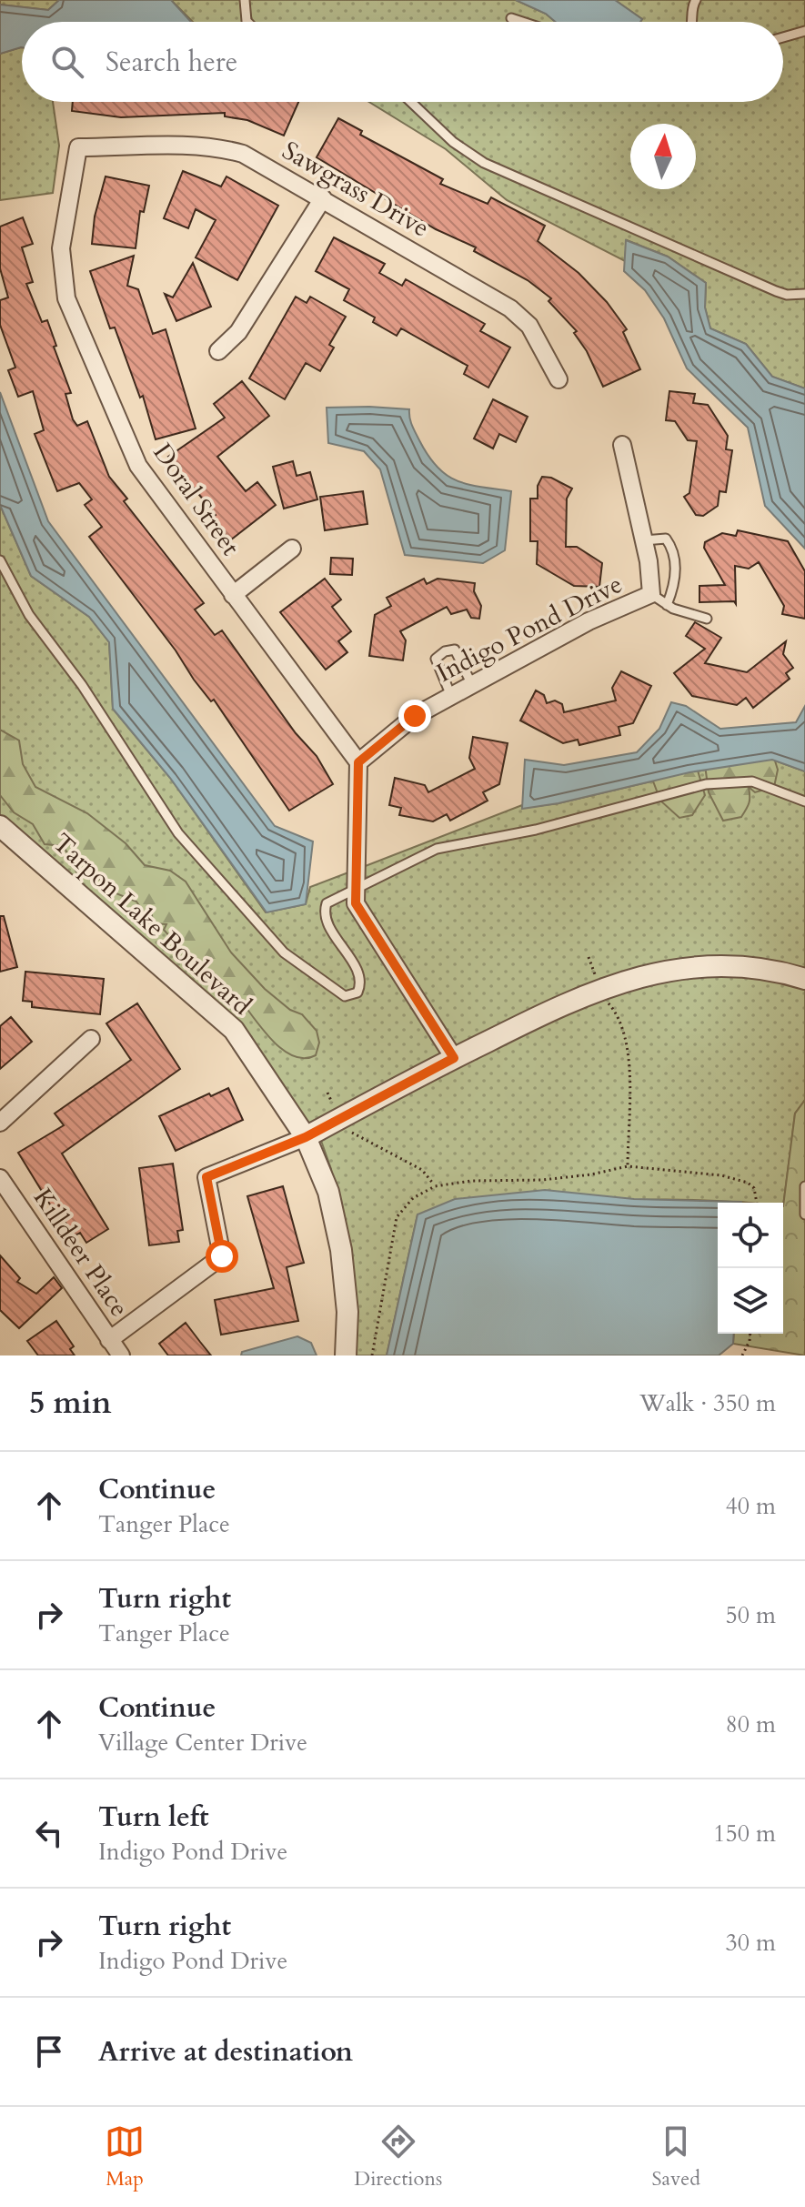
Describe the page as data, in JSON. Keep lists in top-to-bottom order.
{
  "streets": {
    "street": [
      "Sawgrass Drive",
      "Doral Street",
      "Indigo Pond Drive",
      "Tarpon Lake Boulevard",
      "Killdeer Place"
    ]
  },
  "crossings": [
    ["Sawgrass Drive", "Doral Street"],
    ["Doral Street", "Indigo Pond Drive"]
  ],
  "north": "top",
  "page": {
    "search": "Search here",
    "heading": ["5 min", "Walk · 350 m"],
    "list": [
      ["Continue", "Tanger Place", "40 m"],
      ["Turn right", "Tanger Place", "50 m"],
      ["Continue", "Village Center Drive", "80 m"],
      ["Turn left", "Indigo Pond Drive", "150 m"],
      ["Turn right", "Indigo Pond Drive", "30 m"],
      "Arrive at destination"
    ],
    "nav": ["Map", "Directions", "Saved"]
  }
}
